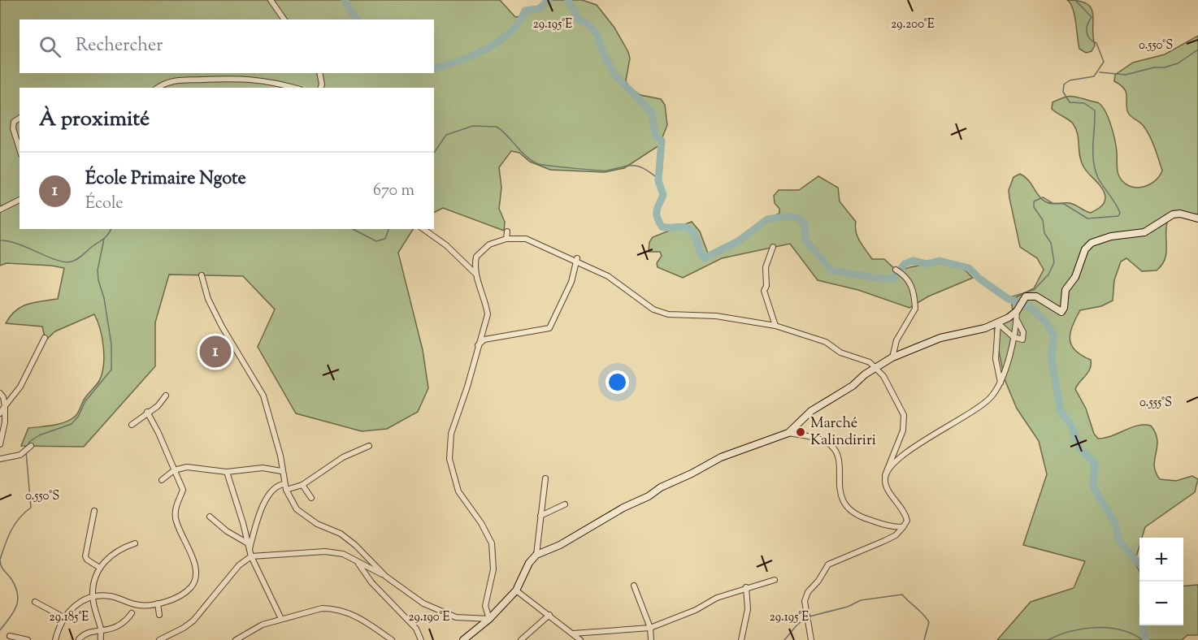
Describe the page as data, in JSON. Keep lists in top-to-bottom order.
{
  "places": ["Marché Kalindiriri"],
  "page": {
    "search": "Rechercher",
    "heading": "À proximité",
    "list": [
      {
        "mark": "1",
        "name": "École Primaire Ngote",
        "note": "École",
        "value": "670 m"
      }
    ],
    "pins": "1",
    "map_buttons": ["+", "−"]
  },
  "coordinates": [
    "29.195°E",
    "29.200°E",
    "0.550°S",
    "0.555°S",
    "29.185°E",
    "29.190°E"
  ]
}
